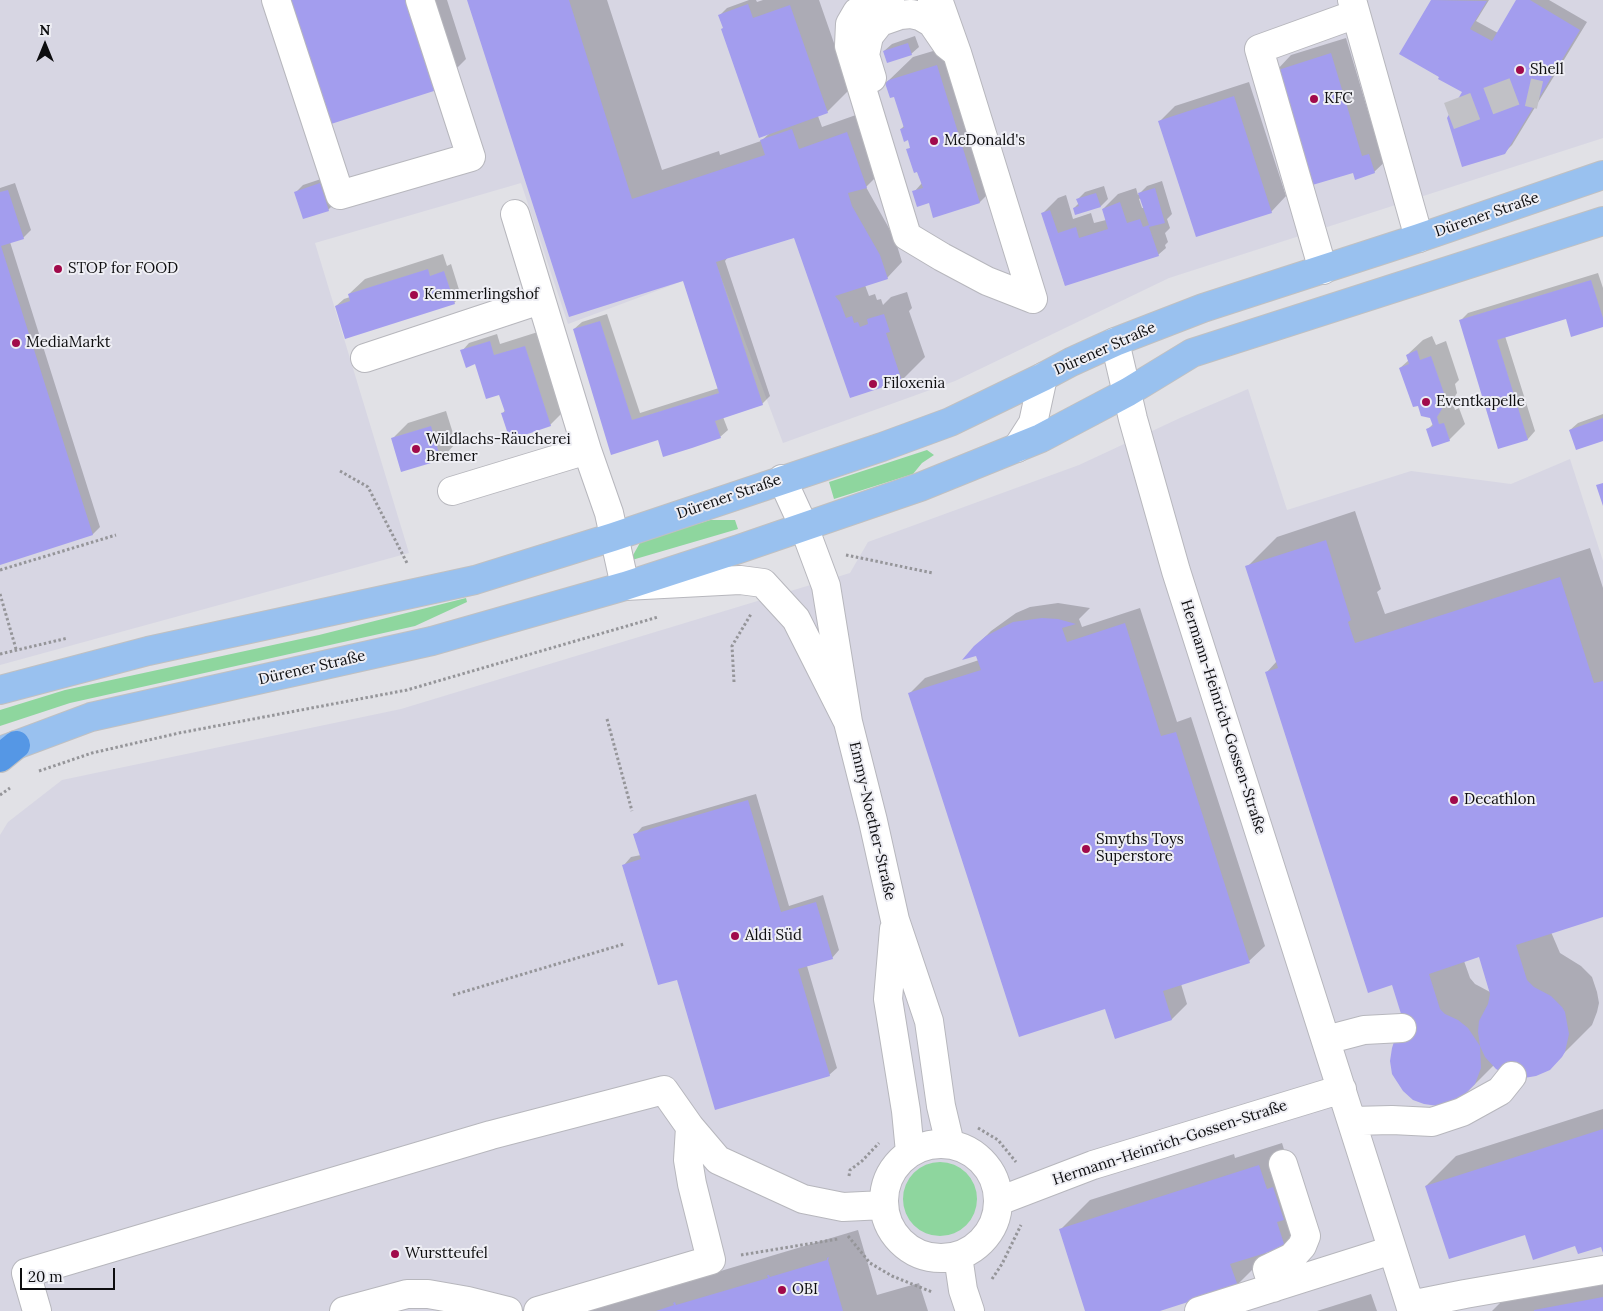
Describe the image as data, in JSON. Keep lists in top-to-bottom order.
{
  "streets": {
    "main road": ["Dürener Straße"],
    "street": ["Hermann-Heinrich-Gossen-Straße", "Emmy-Noether-Straße"]
  },
  "crossings": [
    ["Dürener Straße", "Hermann-Heinrich-Gossen-Straße"],
    ["Dürener Straße", "Emmy-Noether-Straße"],
    ["Hermann-Heinrich-Gossen-Straße", "Emmy-Noether-Straße"]
  ],
  "places": [
    "Shell",
    "KFC",
    "McDonald's",
    "STOP for FOOD",
    "Kemmerlingshof",
    "MediaMarkt",
    "Filoxenia",
    "Eventkapelle",
    "Wildlachs-Räucherei Bremer",
    "Decathlon",
    "Smyths Toys Superstore",
    "Aldi Süd",
    "Wurstteufel",
    "OBI"
  ],
  "scale_bar": "20 m",
  "north": "top"
}
